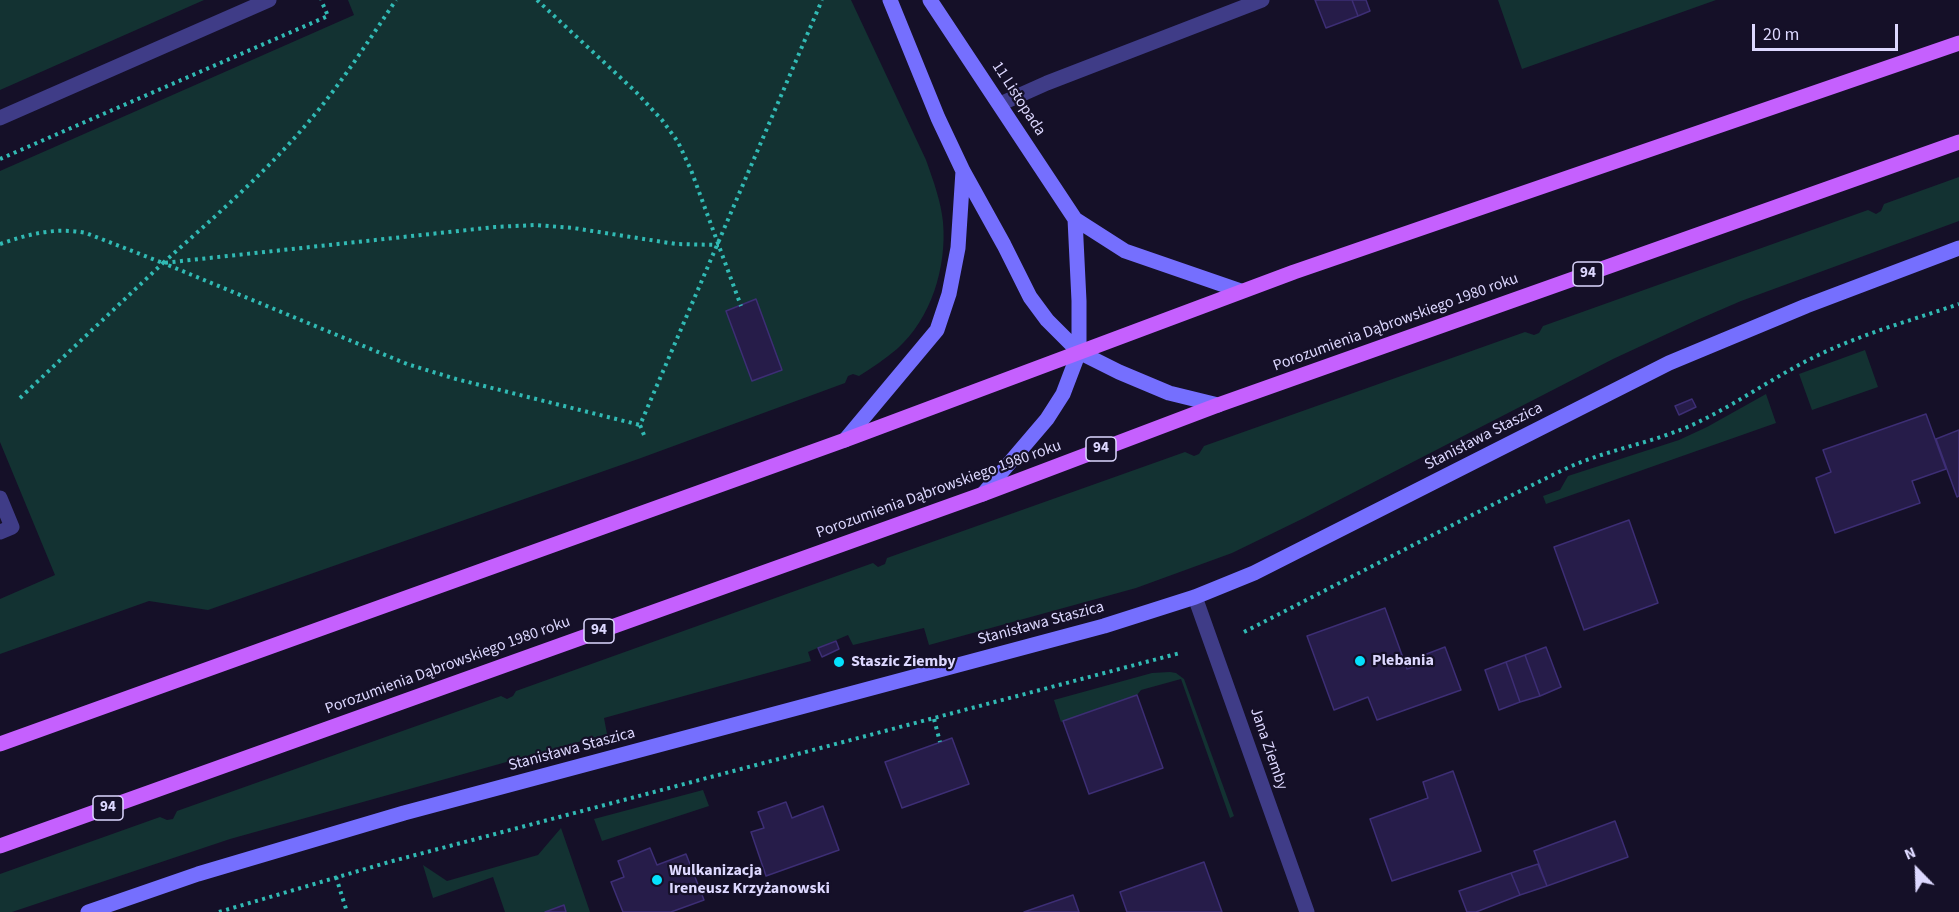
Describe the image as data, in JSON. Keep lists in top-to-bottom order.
{
  "streets": {
    "main road": ["94", "Porozumienia Dąbrowskiego 1980 roku"],
    "street": ["11 Listopada", "Stanisława Staszica", "Jana Ziemby"]
  },
  "crossings": [
    ["Stanisława Staszica", "Jana Ziemby"]
  ],
  "places": ["Plebania", "Staszic Ziemby", "Wulkanizacja Ireneusz Krzyżanowski"],
  "scale_bar": "20 m",
  "north": "top left"
}
